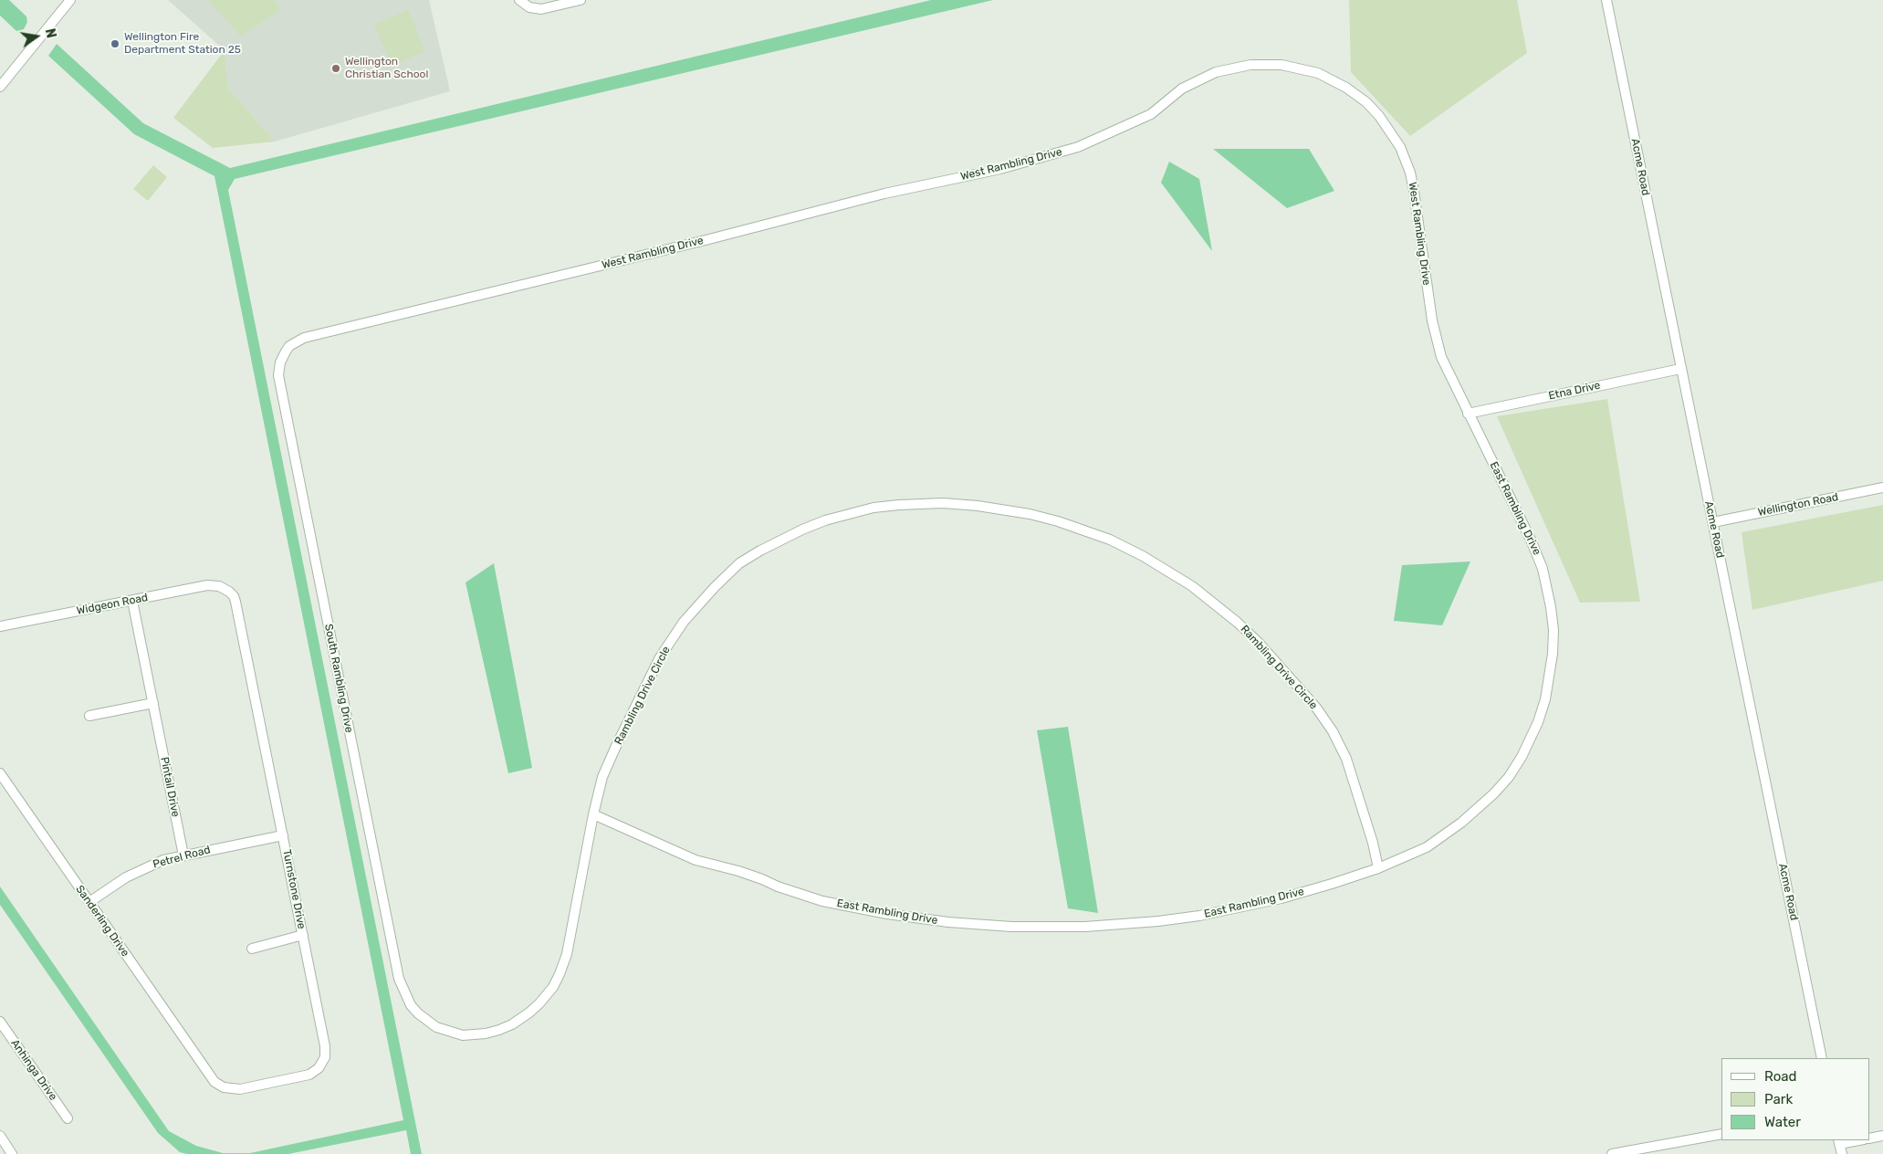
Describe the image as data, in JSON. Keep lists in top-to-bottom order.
{
  "streets": {
    "street": [
      "West Rambling Drive",
      "Acme Road",
      "Etna Drive",
      "Wellington Road",
      "East Rambling Drive",
      "Widgeon Road",
      "Rambling Drive Circle",
      "South Rambling Drive",
      "Pintail Drive",
      "Petrel Road",
      "Turnstone Drive",
      "Sanderling Drive",
      "Anhinga Drive"
    ]
  },
  "crossings": [
    ["West Rambling Drive", "Etna Drive"],
    ["West Rambling Drive", "East Rambling Drive"],
    ["West Rambling Drive", "South Rambling Drive"],
    ["Acme Road", "Etna Drive"],
    ["Acme Road", "Wellington Road"],
    ["Etna Drive", "East Rambling Drive"],
    ["East Rambling Drive", "Rambling Drive Circle"],
    ["Widgeon Road", "Turnstone Drive"],
    ["Rambling Drive Circle", "South Rambling Drive"],
    ["Pintail Drive", "Petrel Road"],
    ["Petrel Road", "Turnstone Drive"],
    ["Petrel Road", "Sanderling Drive"],
    ["Turnstone Drive", "Sanderling Drive"]
  ],
  "places": ["Wellington Fire Department Station 25", "Wellington Christian School"],
  "legend": ["Road", "Park", "Water"],
  "north": "right"
}
